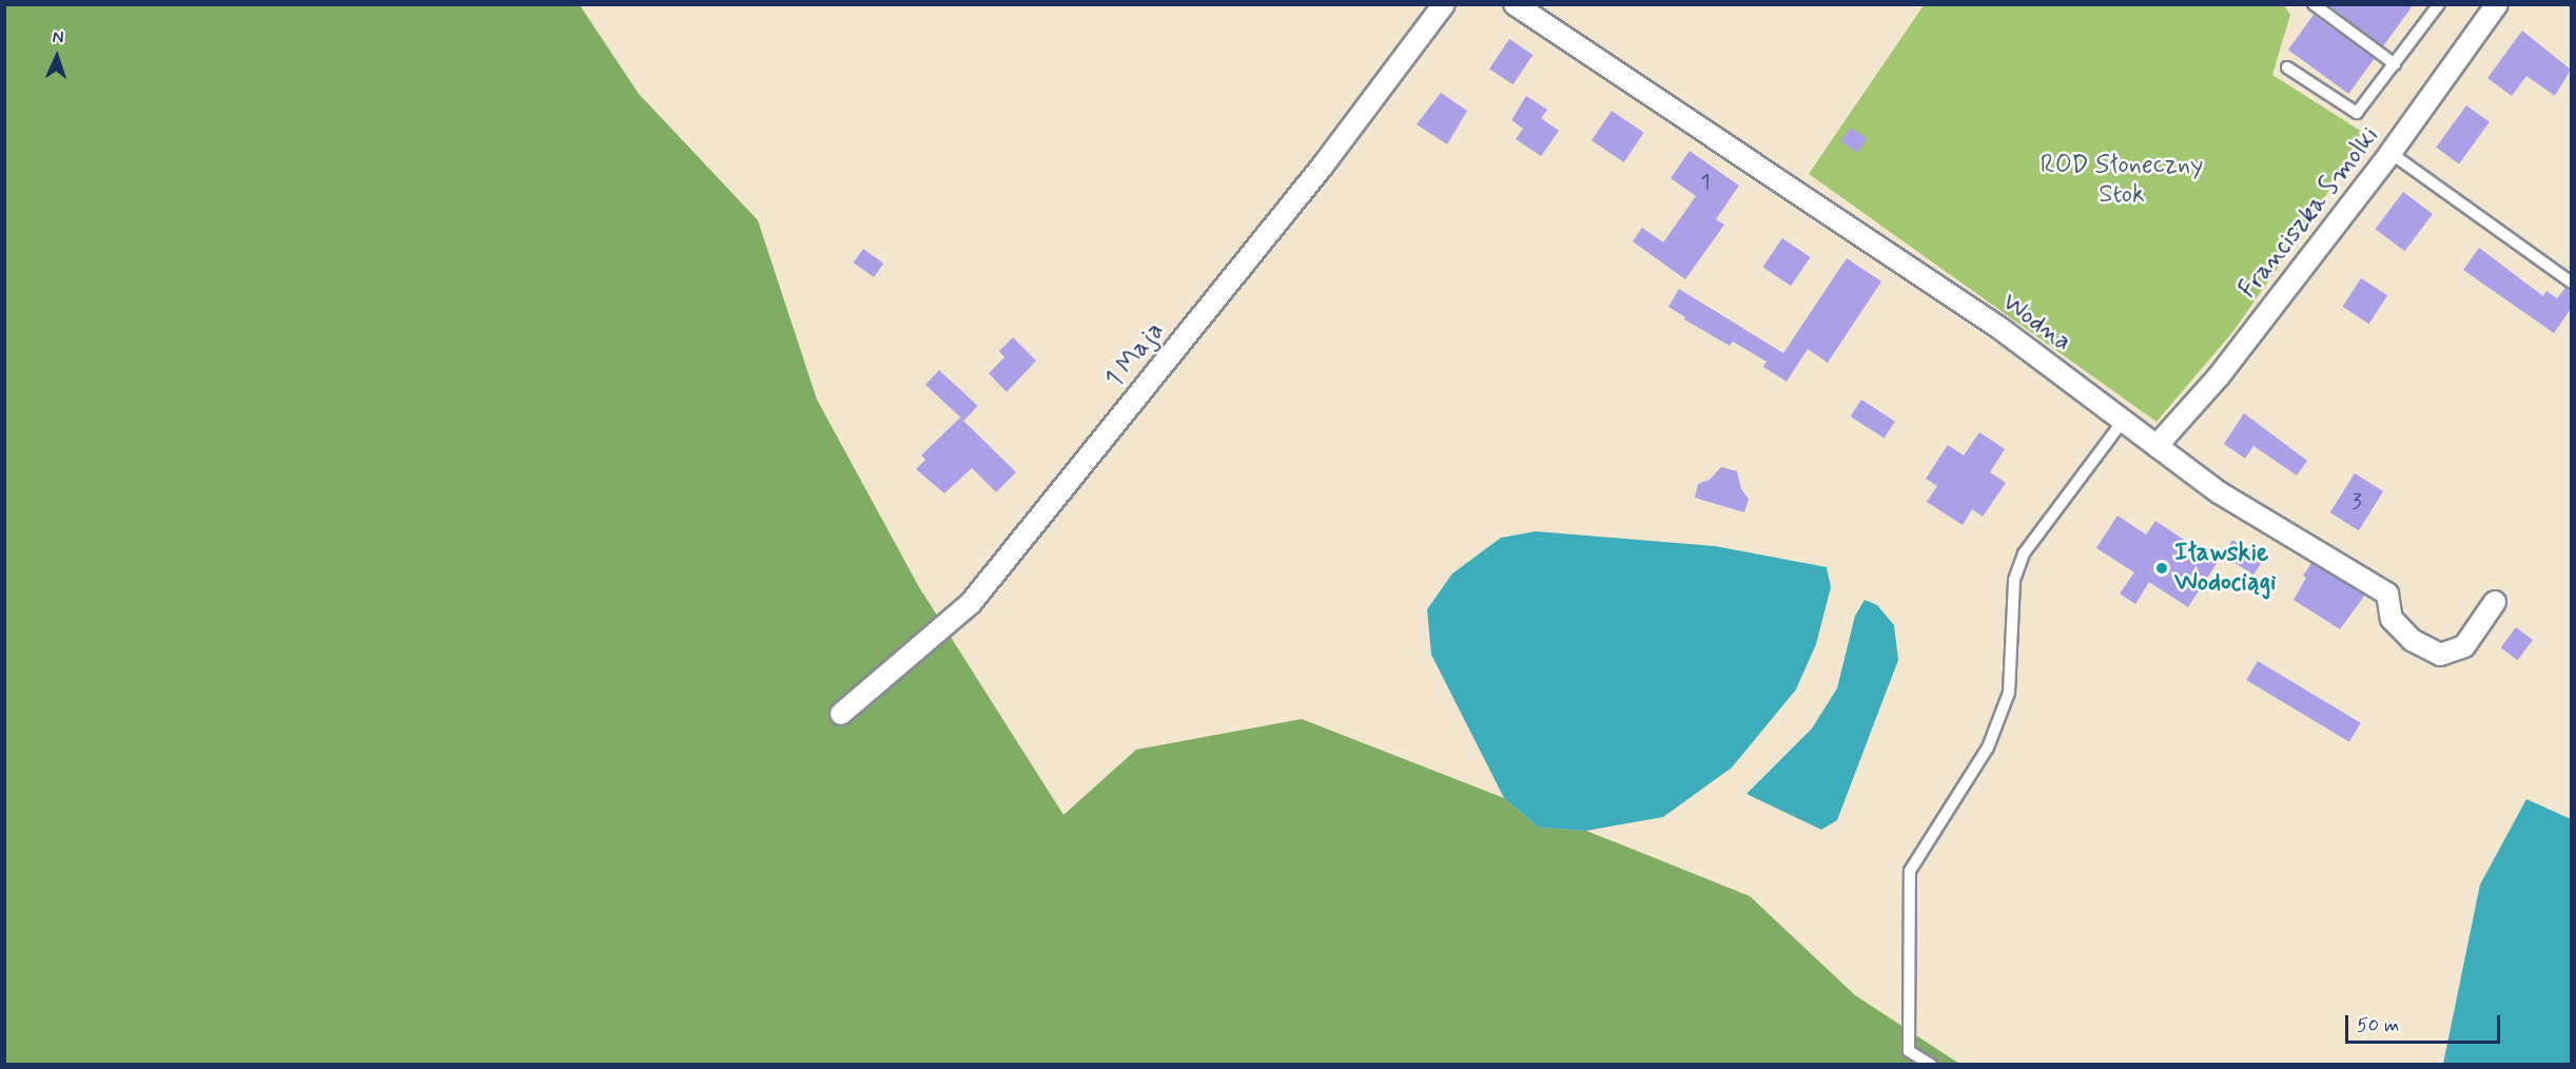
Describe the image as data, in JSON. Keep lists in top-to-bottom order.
{
  "streets": {
    "street": ["Franciszka Smolki", "Wodna", "1 Maja"]
  },
  "crossings": [
    ["Franciszka Smolki", "Wodna"]
  ],
  "parks": ["ROD Słoneczny Stok"],
  "places": ["Iławskie Wodociągi"],
  "house_numbers": ["1", "3"],
  "scale_bar": "50 m",
  "north": "top"
}
